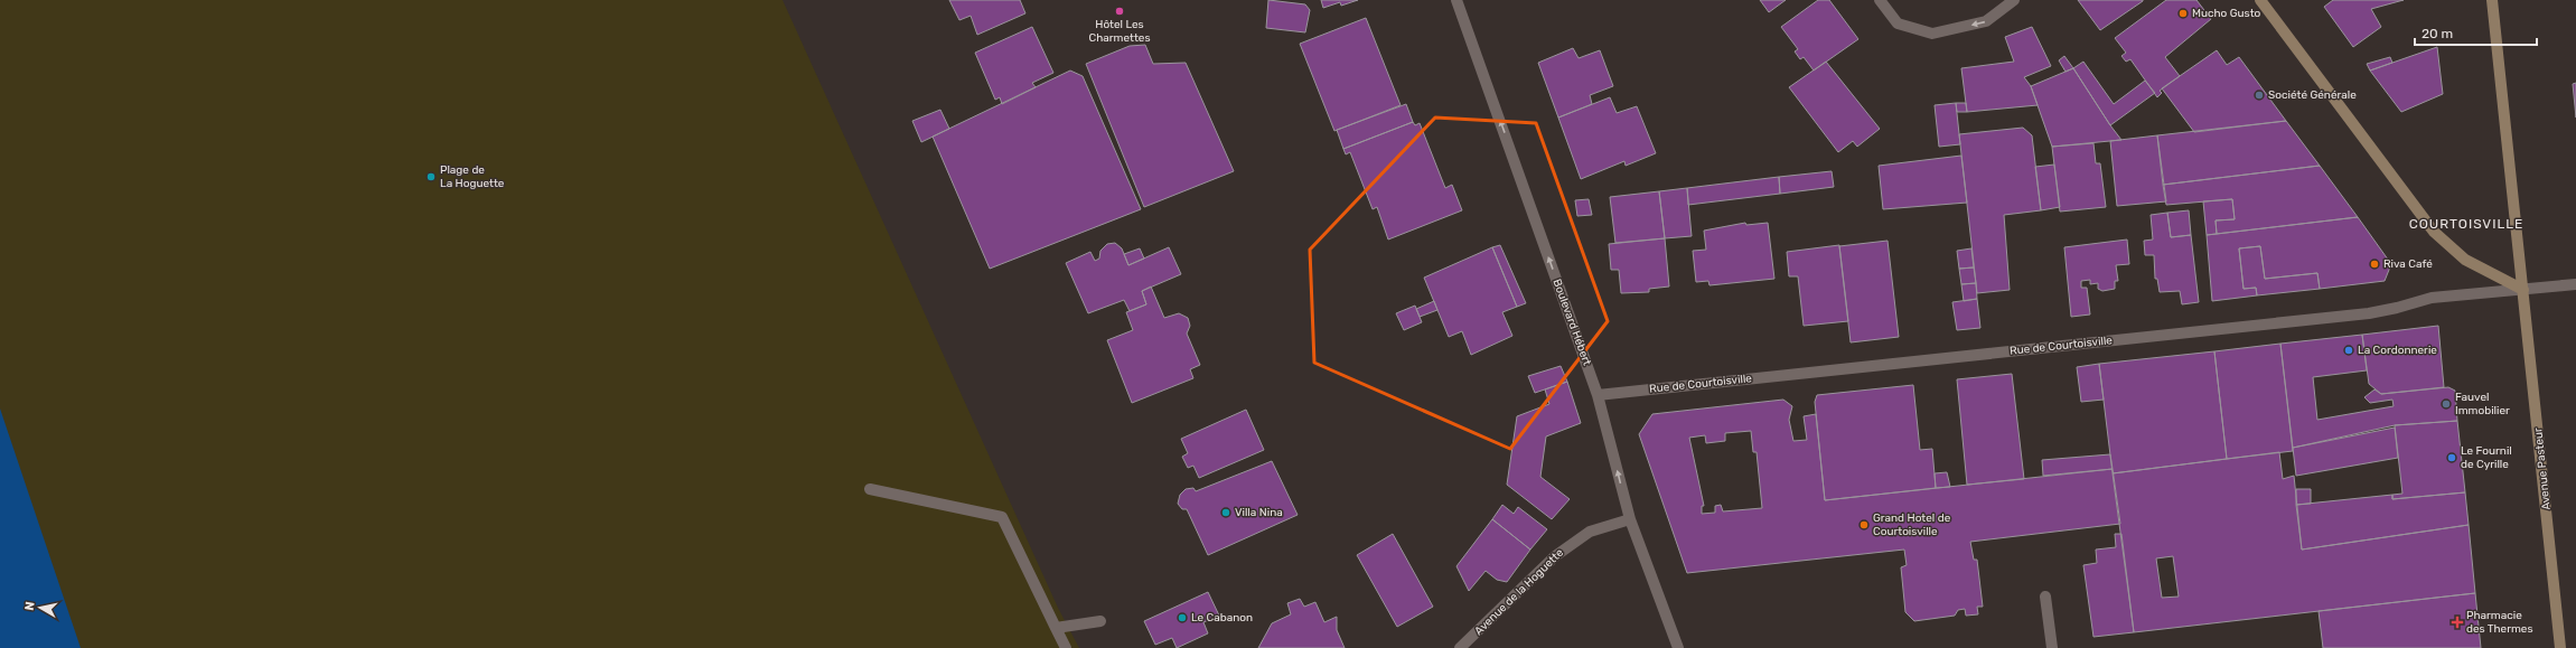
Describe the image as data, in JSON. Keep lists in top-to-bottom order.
{
  "streets": {
    "main road": ["Avenue Pasteur"],
    "street": ["Boulevard Hébert", "Rue de Courtoisville", "Avenue de la Hoguette"]
  },
  "crossings": [
    ["Boulevard Hébert", "Rue de Courtoisville"],
    ["Boulevard Hébert", "Avenue de la Hoguette"],
    ["Rue de Courtoisville", "Avenue Pasteur"]
  ],
  "one_way": ["Boulevard Hébert"],
  "districts": ["COURTOISVILLE"],
  "places": {
    "other": [
      "Hôtel Les Charmettes",
      "Mucho Gusto",
      "Société Générale",
      "Plage de La Hoguette",
      "Riva Café",
      "La Cordonnerie",
      "Fauvel Immobilier",
      "Le Fournil de Cyrille",
      "Villa Nina",
      "Grand Hotel de Courtoisville",
      "Le Cabanon"
    ],
    "health": ["Pharmacie des Thermes"]
  },
  "scale_bar": "20 m",
  "north": "left"
}
